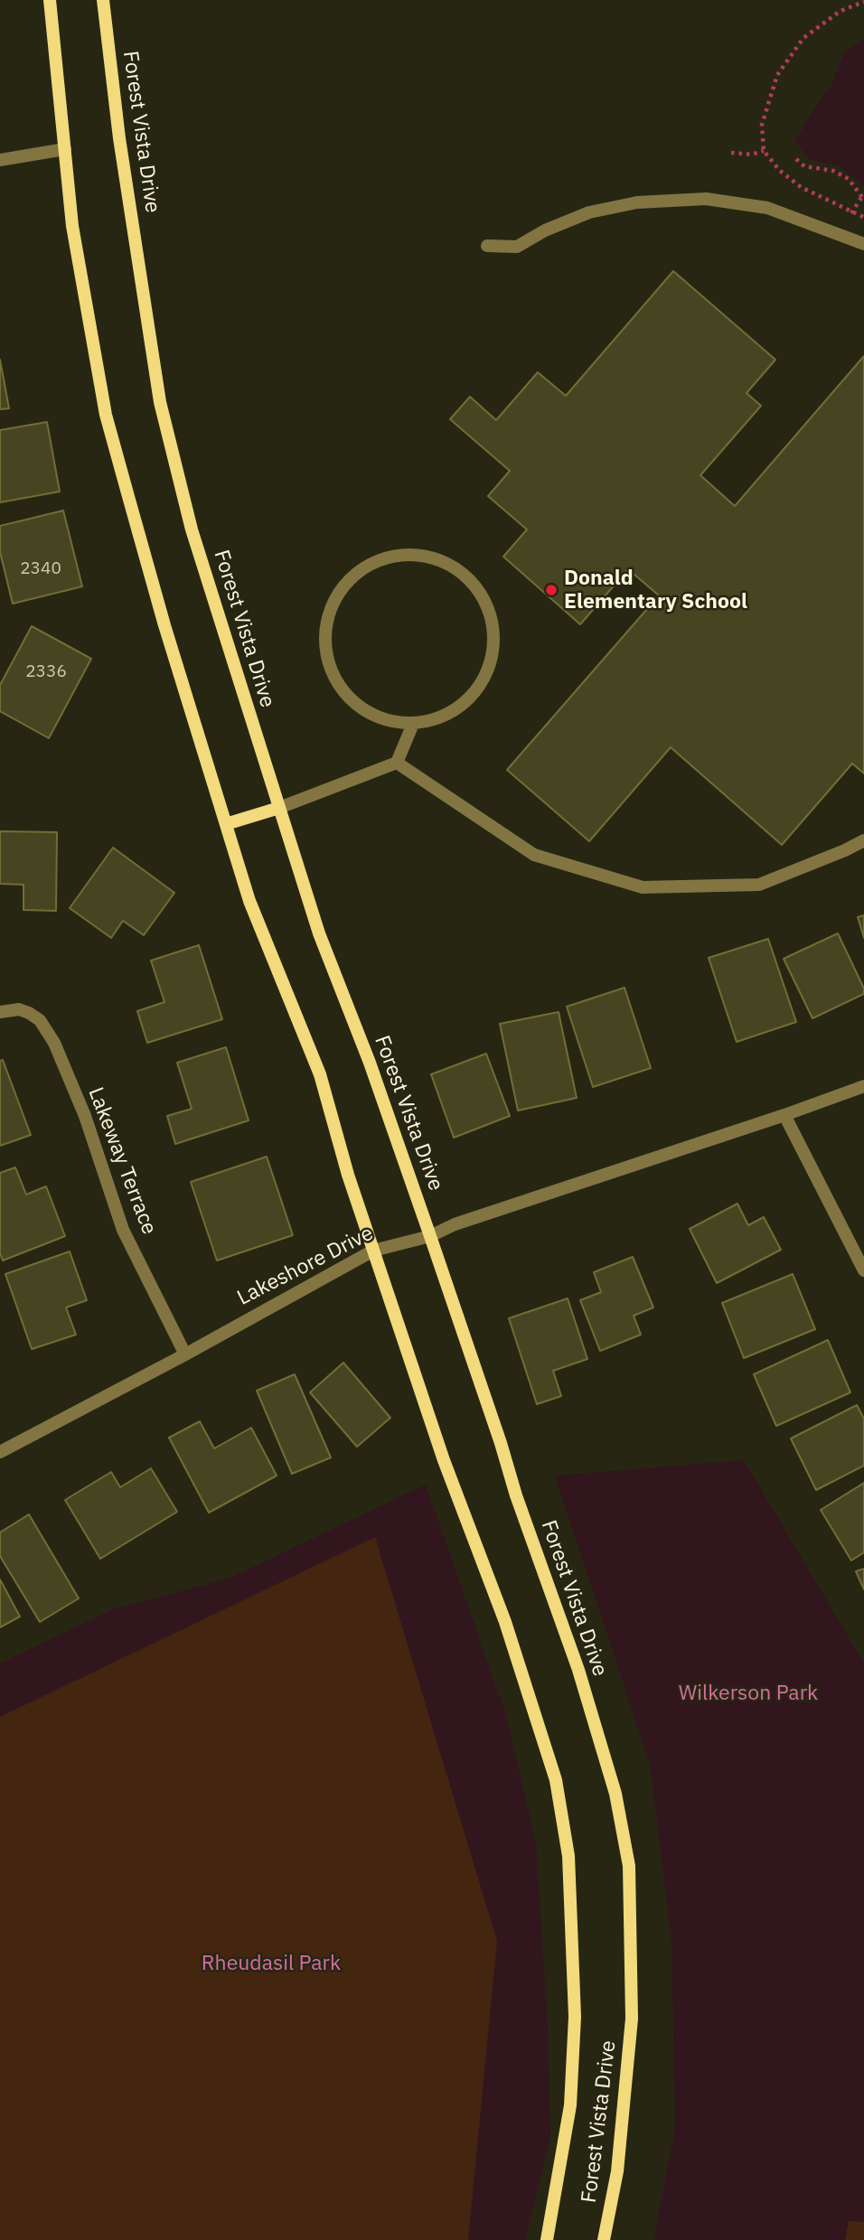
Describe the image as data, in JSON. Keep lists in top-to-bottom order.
{
  "streets": {
    "main road": ["Forest Vista Drive"],
    "street": ["Lakeway Terrace", "Lakeshore Drive"]
  },
  "crossings": [
    ["Forest Vista Drive", "Lakeshore Drive"],
    ["Lakeway Terrace", "Lakeshore Drive"]
  ],
  "parks": ["Wilkerson Park", "Rheudasil Park"],
  "places": ["Donald Elementary School"],
  "house_numbers": ["2340", "2336"]
}
